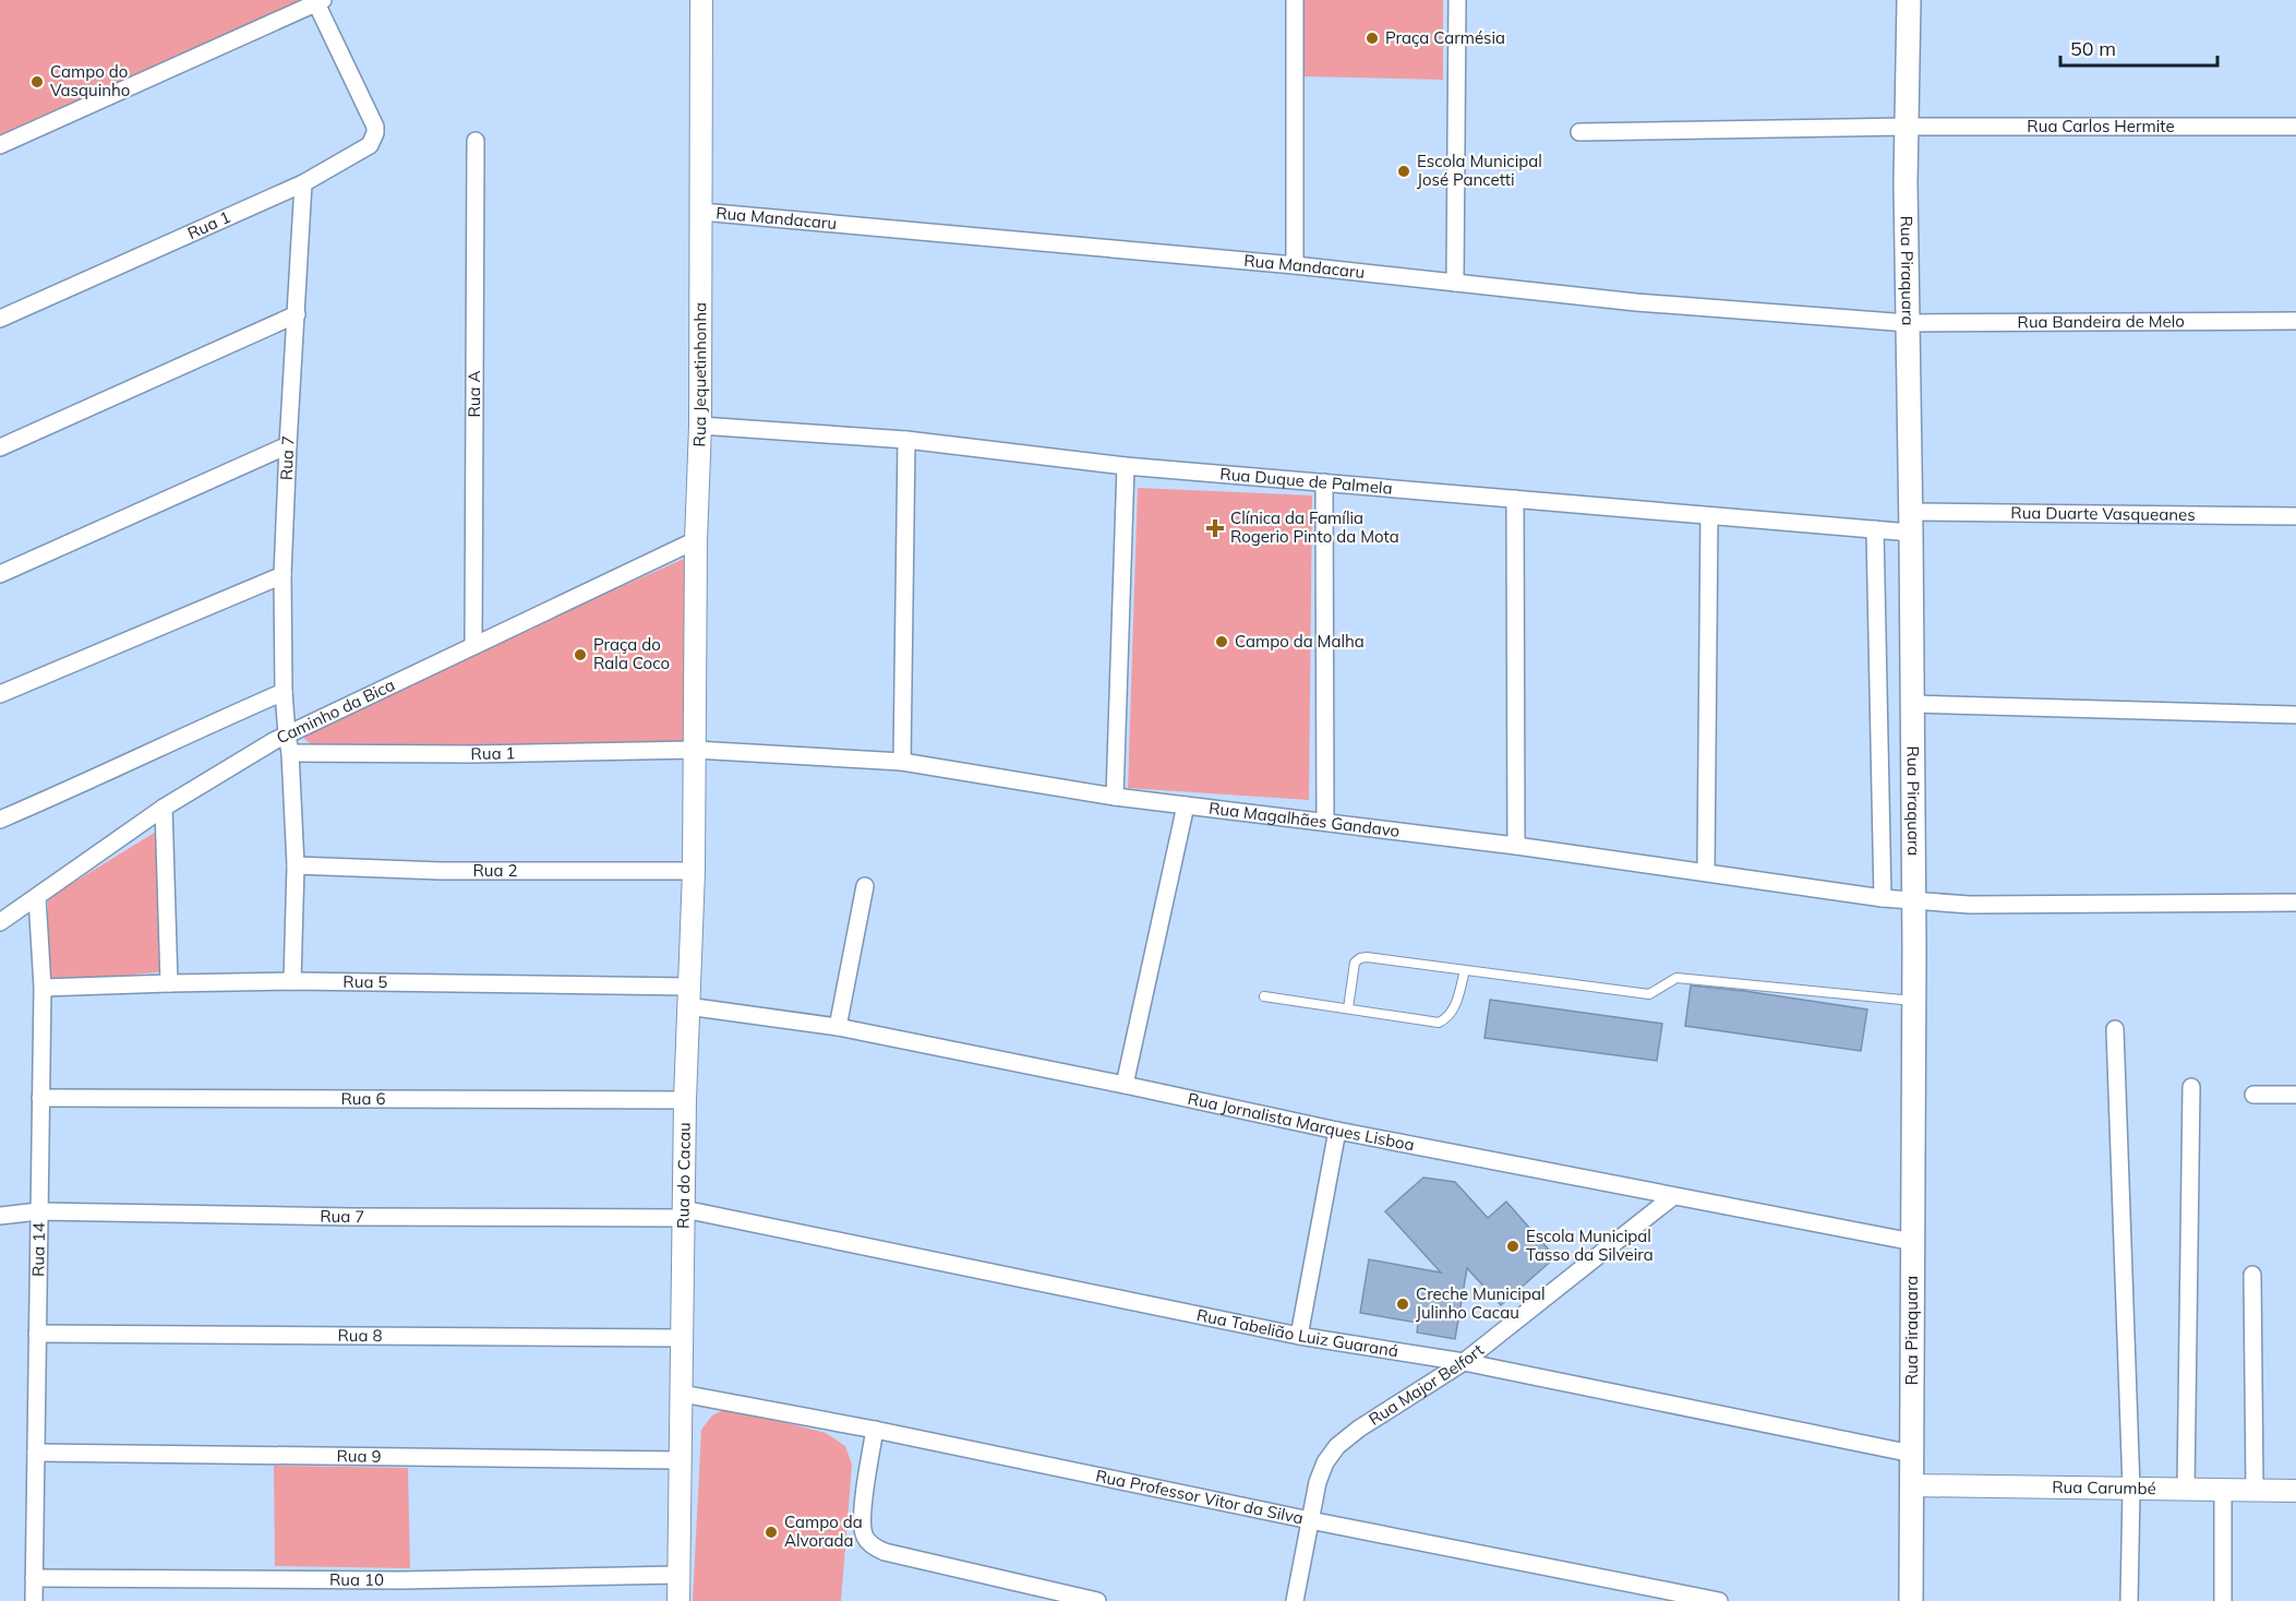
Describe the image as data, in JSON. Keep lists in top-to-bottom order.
{
  "streets": {
    "main road": ["Rua Piraquara"],
    "street": [
      "Rua Carlos Hermite",
      "Rua Mandacaru",
      "Rua 1",
      "Rua Bandeira de Melo",
      "Rua Jequetinhonha",
      "Rua A",
      "Rua 7",
      "Rua Duque de Palmela",
      "Rua Duarte Vasqueanes",
      "Caminho da Bica",
      "Rua Magalhães Gandavo",
      "Rua 2",
      "Rua 5",
      "Rua 6",
      "Rua Jornalista Marques Lisboa",
      "Rua do Cacau",
      "Rua 14",
      "Rua Tabelião Luiz Guaraná",
      "Rua 8",
      "Rua Major Belfort",
      "Rua 9",
      "Rua Carumbé",
      "Rua Professor Vitor da Silva",
      "Rua 10"
    ]
  },
  "crossings": [
    ["Rua Carlos Hermite", "Rua Piraquara"],
    ["Rua Mandacaru", "Rua Piraquara"],
    ["Rua Mandacaru", "Rua Bandeira de Melo"],
    ["Rua Mandacaru", "Rua Jequetinhonha"],
    ["Rua 1", "Rua Jequetinhonha"],
    ["Rua 1", "Rua 7"],
    ["Rua 1", "Rua Magalhães Gandavo"],
    ["Rua 1", "Rua do Cacau"],
    ["Rua Piraquara", "Rua Bandeira de Melo"],
    ["Rua Piraquara", "Rua Duque de Palmela"],
    ["Rua Piraquara", "Rua Duarte Vasqueanes"],
    ["Rua Piraquara", "Rua Magalhães Gandavo"],
    ["Rua Piraquara", "Rua Jornalista Marques Lisboa"],
    ["Rua Piraquara", "Rua Tabelião Luiz Guaraná"],
    ["Rua Piraquara", "Rua Carumbé"],
    ["Rua Jequetinhonha", "Rua Duque de Palmela"],
    ["Rua Jequetinhonha", "Caminho da Bica"],
    ["Rua Jequetinhonha", "Rua Magalhães Gandavo"],
    ["Rua Jequetinhonha", "Rua do Cacau"],
    ["Rua A", "Caminho da Bica"],
    ["Rua 7", "Caminho da Bica"],
    ["Rua 7", "Rua 2"],
    ["Rua 7", "Rua 5"],
    ["Rua 7", "Rua do Cacau"],
    ["Rua 7", "Rua 14"],
    ["Rua 7", "Rua Tabelião Luiz Guaraná"],
    ["Rua Duque de Palmela", "Rua Duarte Vasqueanes"],
    ["Caminho da Bica", "Rua 14"],
    ["Rua Magalhães Gandavo", "Rua do Cacau"],
    ["Rua 2", "Rua do Cacau"],
    ["Rua 5", "Rua Jornalista Marques Lisboa"],
    ["Rua 5", "Rua do Cacau"],
    ["Rua 5", "Rua 14"],
    ["Rua 6", "Rua do Cacau"],
    ["Rua 6", "Rua 14"],
    ["Rua Jornalista Marques Lisboa", "Rua do Cacau"],
    ["Rua Jornalista Marques Lisboa", "Rua Major Belfort"],
    ["Rua do Cacau", "Rua Tabelião Luiz Guaraná"],
    ["Rua do Cacau", "Rua 8"],
    ["Rua do Cacau", "Rua 9"],
    ["Rua do Cacau", "Rua Professor Vitor da Silva"],
    ["Rua do Cacau", "Rua 10"],
    ["Rua 14", "Rua 8"],
    ["Rua 14", "Rua 9"],
    ["Rua 14", "Rua 10"],
    ["Rua Tabelião Luiz Guaraná", "Rua Major Belfort"],
    ["Rua Major Belfort", "Rua Professor Vitor da Silva"]
  ],
  "places": {
    "other": [
      "Praça Carmésia",
      "Campo do Vasquinho",
      "Escola Municipal José Pancetti",
      "Campo da Malha",
      "Praça do Rala Coco",
      "Escola Municipal Tasso da Silveira",
      "Creche Municipal Julinho Cacau",
      "Campo da Alvorada"
    ],
    "health": ["Clínica da Família Rogerio Pinto da Mota"]
  },
  "scale_bar": "50 m"
}
